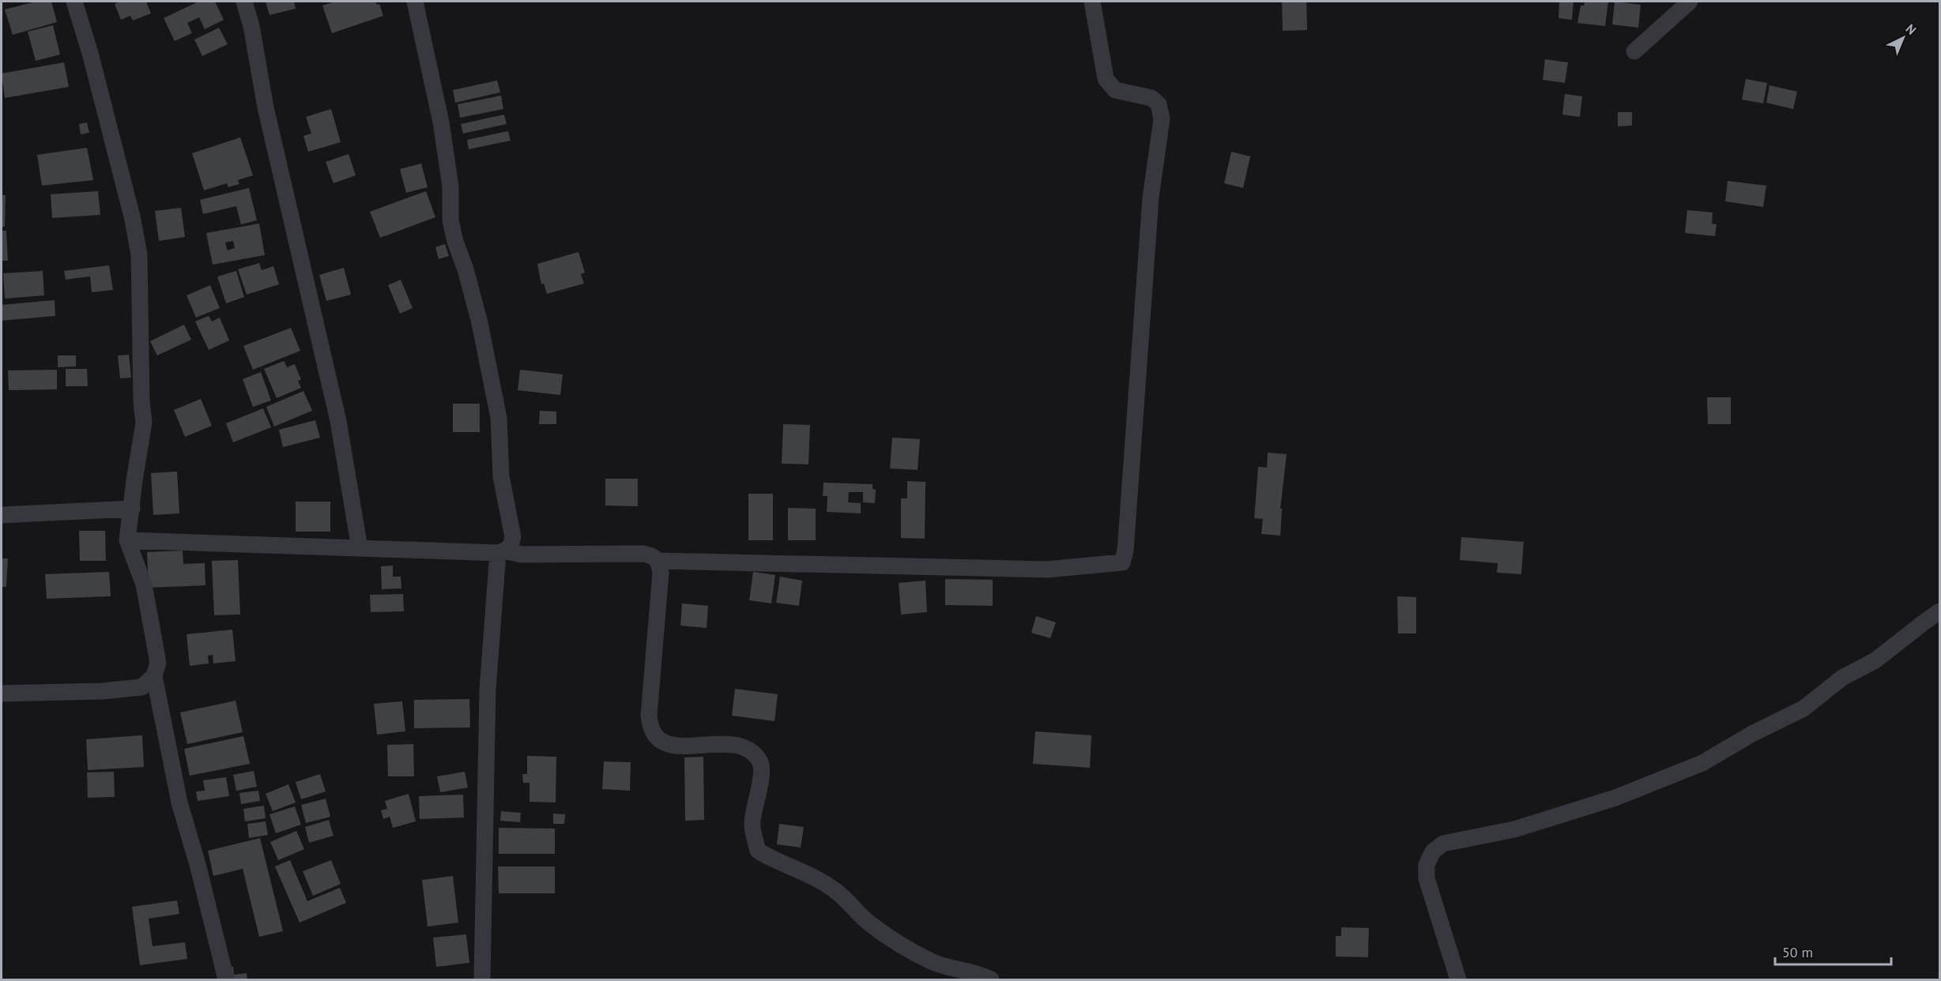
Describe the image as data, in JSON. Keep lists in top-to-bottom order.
{
  "scale_bar": "50 m",
  "north": "top right"
}
